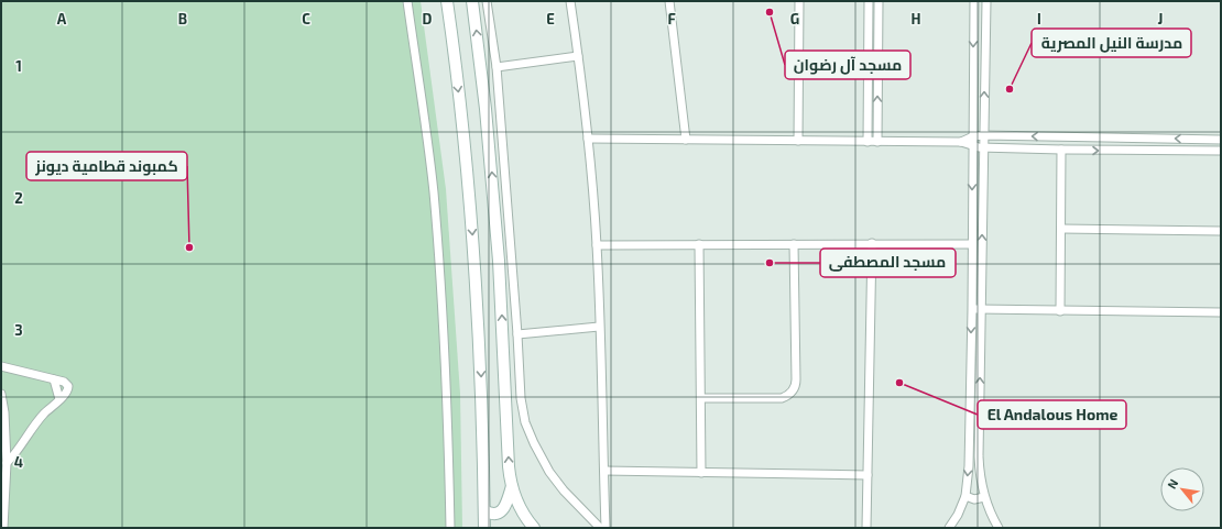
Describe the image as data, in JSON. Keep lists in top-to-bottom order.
{
  "places": [
    "مسجد آل رضوان",
    "مدرسة النيل المصرية",
    "كمبوند قطامية ديونز",
    "مسجد المصطفى",
    "El Andalous Home"
  ],
  "north": "top left",
  "grid": {
    "columns": [
      "A",
      "B",
      "C",
      "D",
      "E",
      "F",
      "G",
      "H",
      "I",
      "J"
    ],
    "rows": [
      "1",
      "2",
      "3",
      "4"
    ]
  }
}
